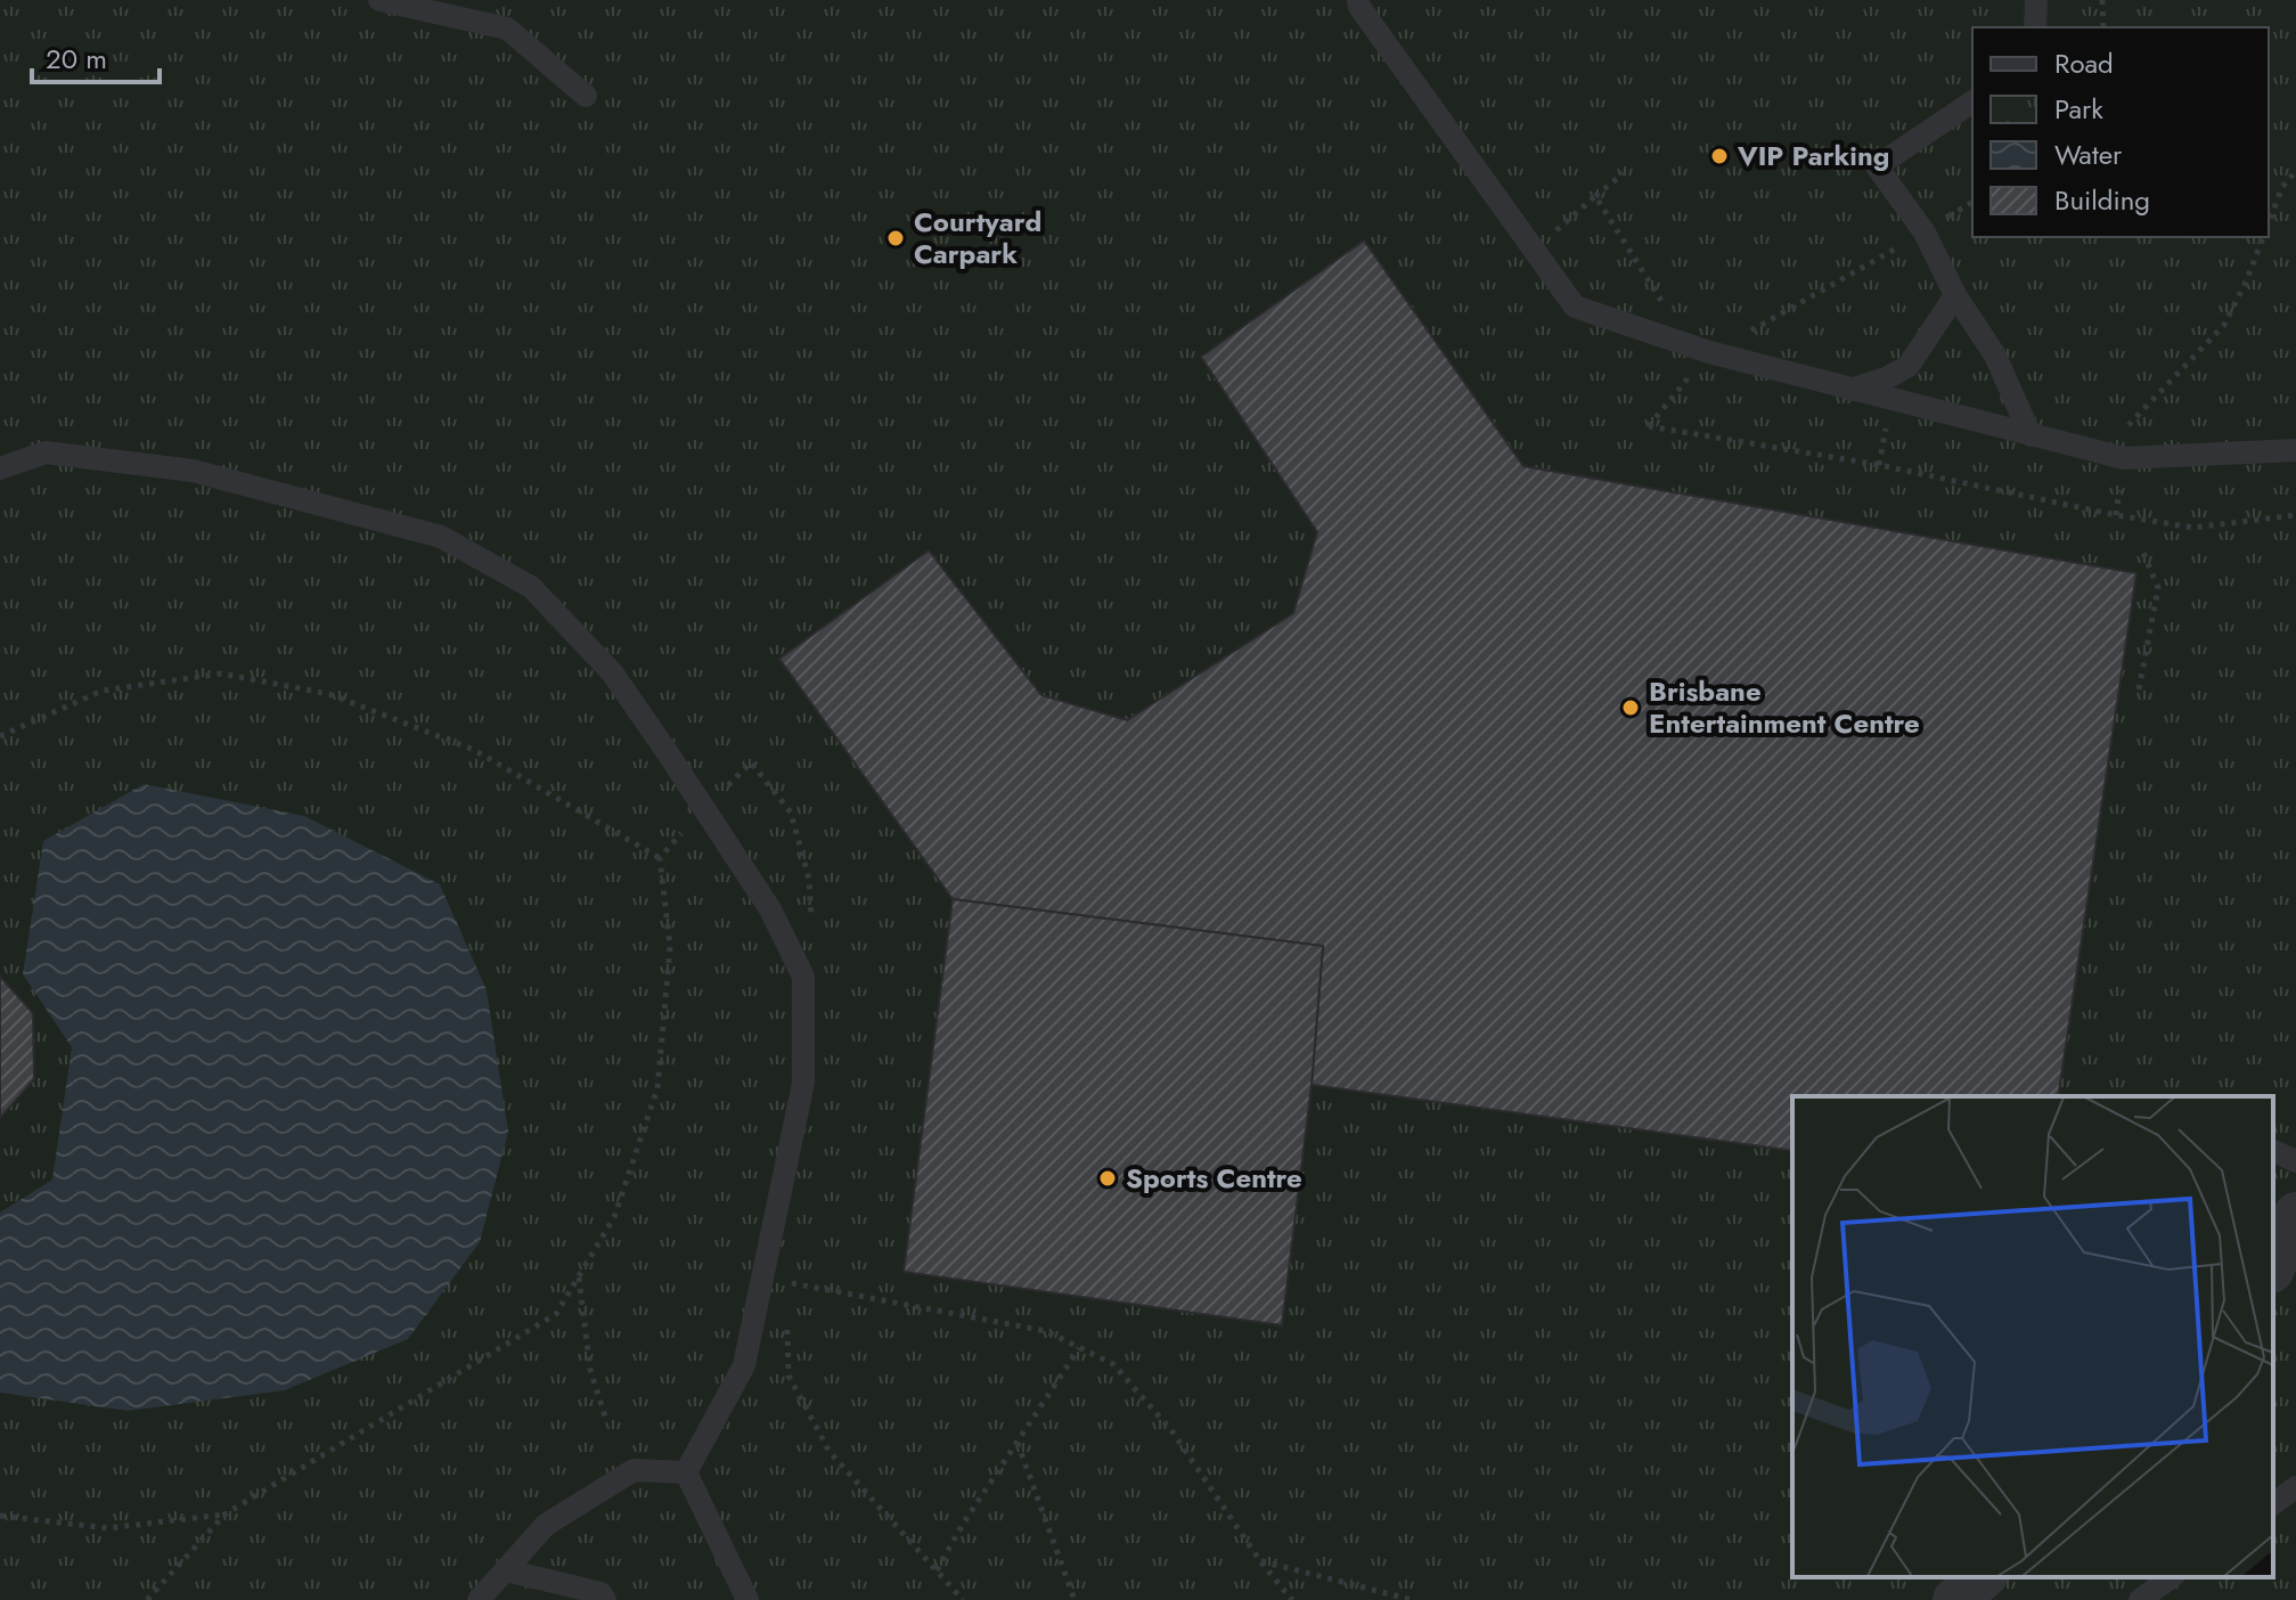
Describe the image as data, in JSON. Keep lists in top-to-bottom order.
{
  "places": [
    "VIP Parking",
    "Courtyard Carpark",
    "Brisbane Entertainment Centre",
    "Sports Centre"
  ],
  "legend": [
    "Road",
    "Park",
    "Water",
    "Building"
  ],
  "scale_bar": "20 m"
}
